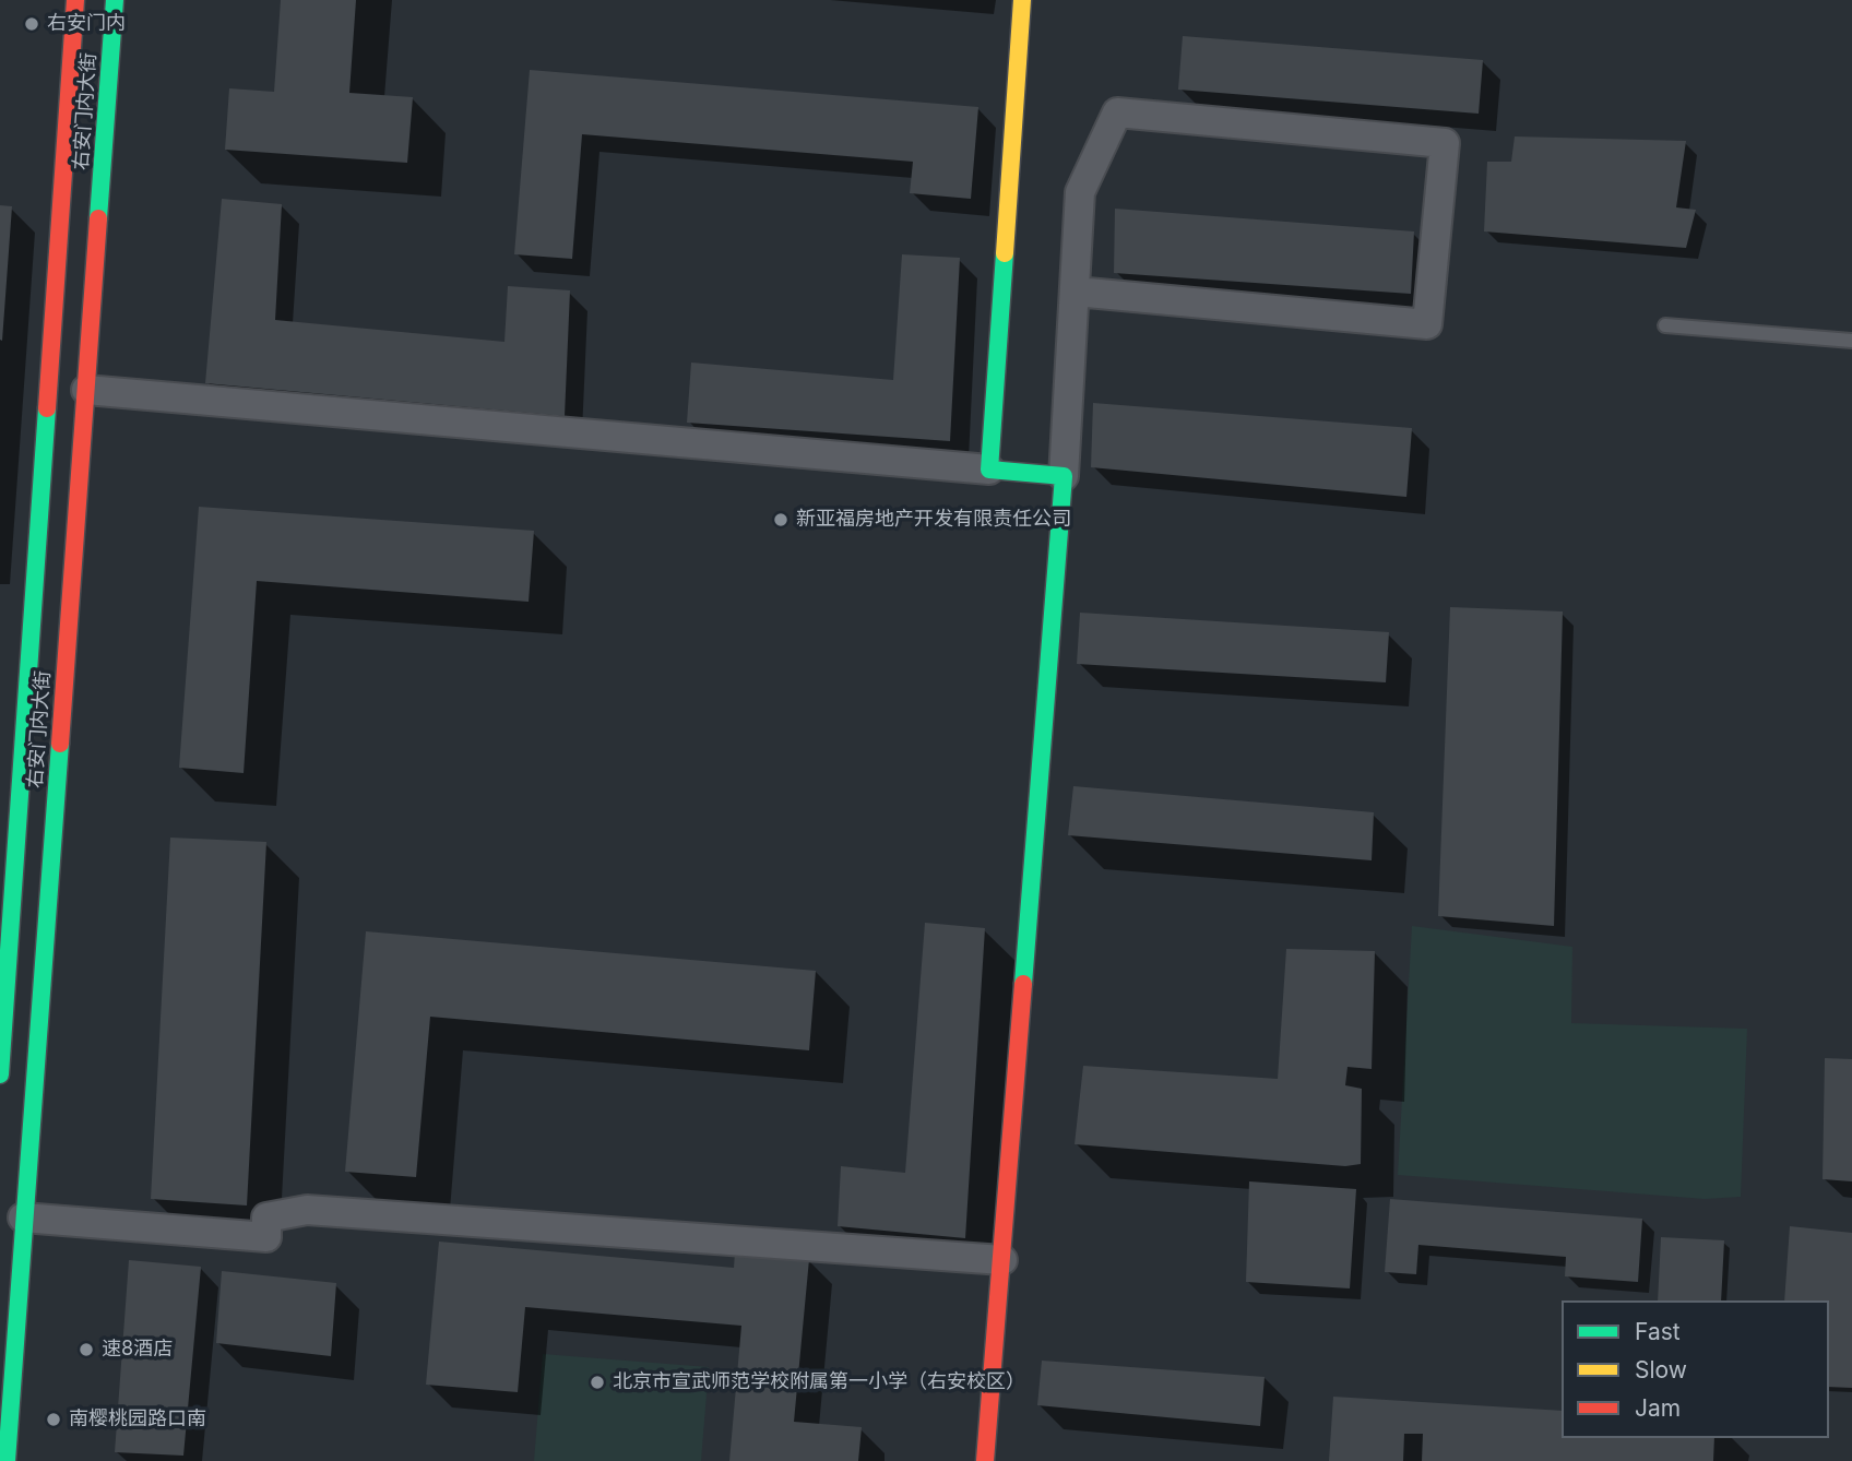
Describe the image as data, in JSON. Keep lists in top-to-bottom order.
{
  "streets": {
    "main road": ["右安门内大街"]
  },
  "places": [
    "右安门内",
    "新亚福房地产开发有限责任公司",
    "速8酒店",
    "北京市宣武师范学校附属第一小学（右安校区）",
    "南樱桃园路口南"
  ],
  "legend": ["Fast", "Slow", "Jam"]
}
